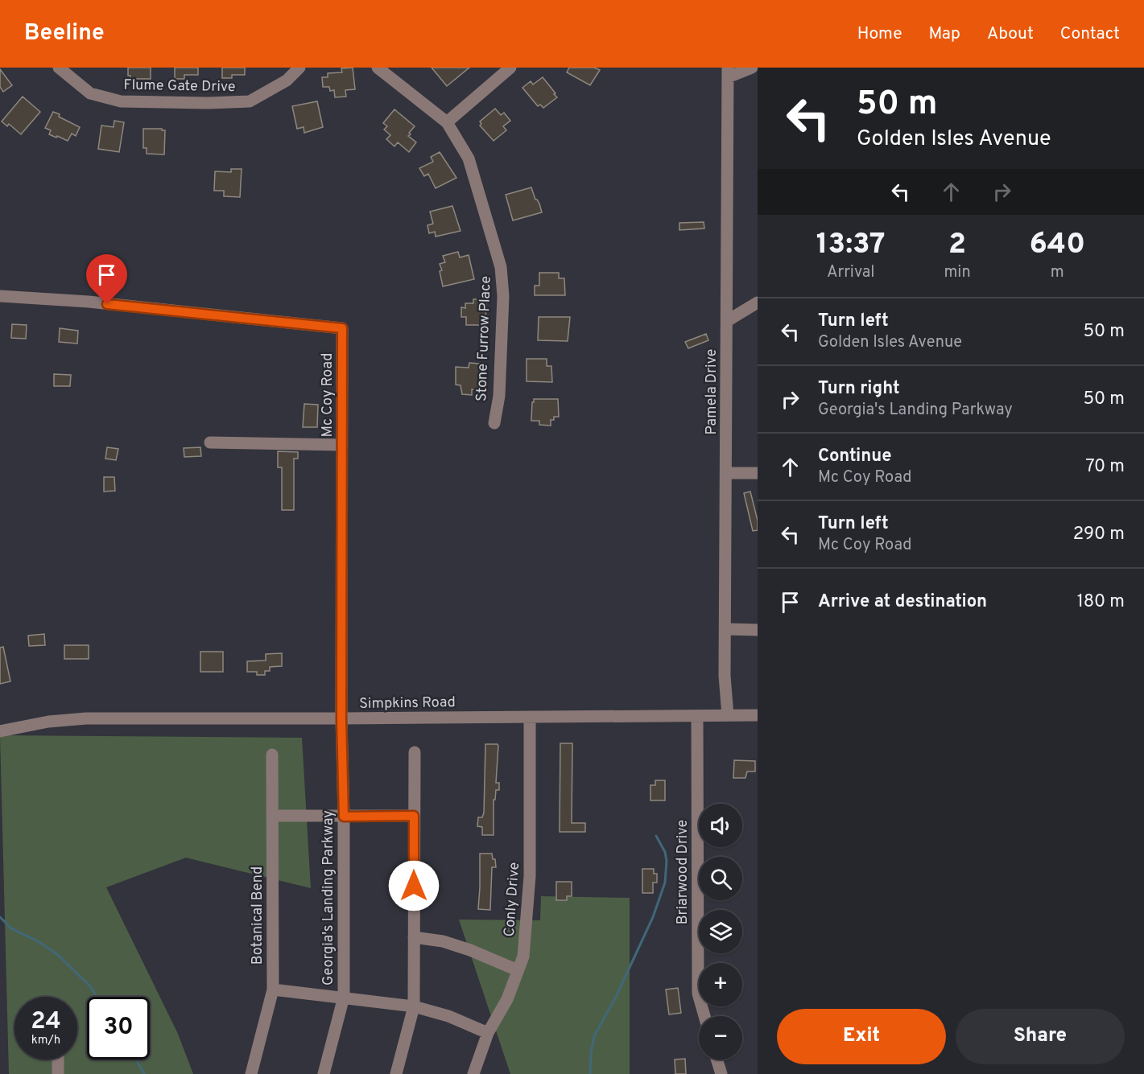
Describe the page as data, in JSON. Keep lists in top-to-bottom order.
{
  "streets": {
    "street": [
      "Flume Gate Drive",
      "Stone Furrow Place",
      "Pamela Drive",
      "Mc Coy Road",
      "Simpkins Road",
      "Briarwood Drive",
      "Georgia's Landing Parkway",
      "Conly Drive",
      "Botanical Bend"
    ]
  },
  "crossings": [
    ["Pamela Drive", "Simpkins Road"],
    ["Mc Coy Road", "Simpkins Road"],
    ["Mc Coy Road", "Georgia's Landing Parkway"],
    ["Simpkins Road", "Briarwood Drive"],
    ["Simpkins Road", "Georgia's Landing Parkway"],
    ["Simpkins Road", "Conly Drive"]
  ],
  "page": {
    "header": "Beeline",
    "nav": [
      "Home",
      "Map",
      "About",
      "Contact"
    ],
    "turn": ["50 m", "Golden Isles Avenue"],
    "eta": [
      "13:37",
      "Arrival",
      "2",
      "min",
      "640",
      "m"
    ],
    "list": [
      {
        "name": "Turn left",
        "note": "Golden Isles Avenue",
        "value": "50 m"
      },
      {
        "name": "Turn right",
        "note": "Georgia's Landing Parkway",
        "value": "50 m"
      },
      {
        "name": "Continue",
        "note": "Mc Coy Road",
        "value": "70 m"
      },
      {
        "name": "Turn left",
        "note": "Mc Coy Road",
        "value": "290 m"
      },
      {
        "name": "Arrive at destination",
        "value": "180 m"
      }
    ],
    "map_buttons": ["+", "−"],
    "speed": "24 km/h",
    "limit": "30",
    "buttons": ["Exit", "Share"]
  }
}
